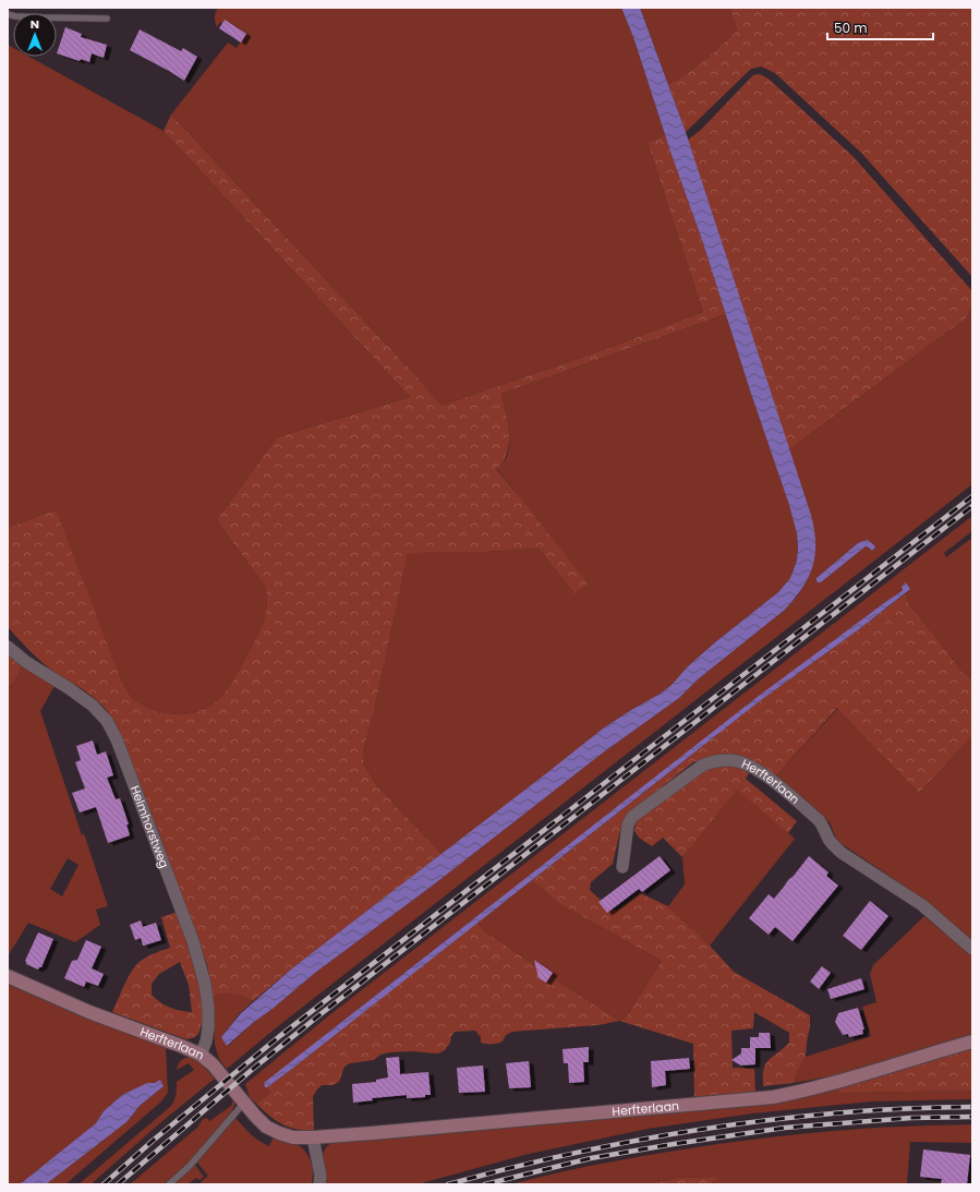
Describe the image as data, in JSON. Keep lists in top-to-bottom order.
{
  "streets": {
    "street": ["Herfterlaan", "Helmhorstweg"]
  },
  "crossings": [
    ["Herfterlaan", "Helmhorstweg"]
  ],
  "scale_bar": "50 m",
  "north": "top"
}
